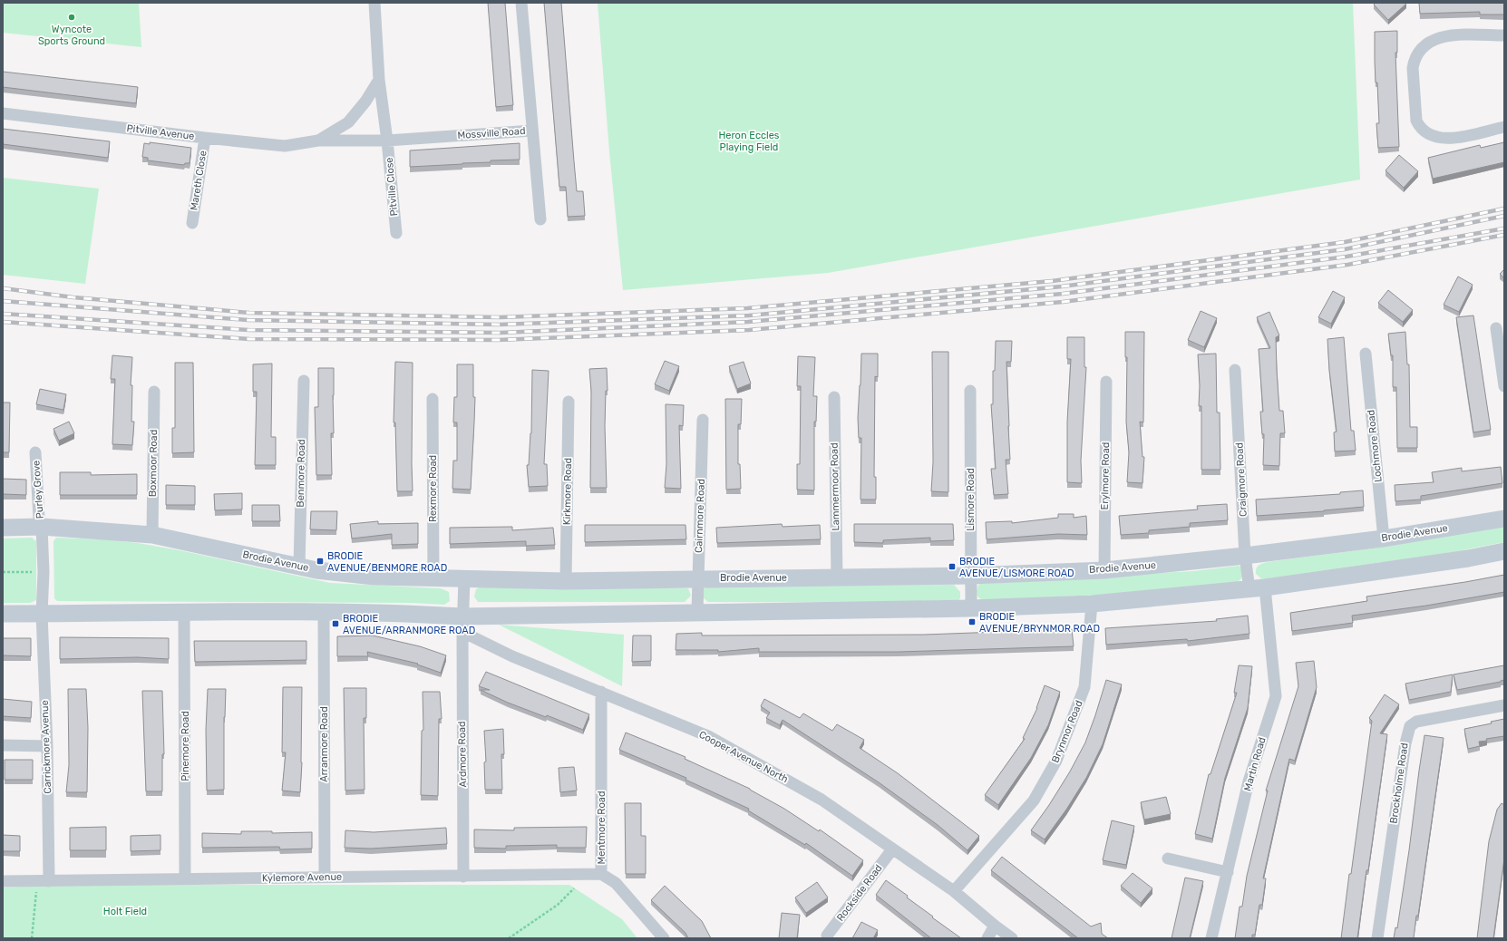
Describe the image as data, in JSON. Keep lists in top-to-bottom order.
{
  "streets": {
    "street": [
      "Pitville Avenue",
      "Mossville Road",
      "Mareth Close",
      "Pitville Close",
      "Lochmore Road",
      "Boxmoor Road",
      "Benmore Road",
      "Erylmore Road",
      "Craigmore Road",
      "Lammermoor Road",
      "Rexmore Road",
      "Purley Grove",
      "Kirkmore Road",
      "Lismore Road",
      "Cairnmore Road",
      "Brodie Avenue",
      "Brynmor Road",
      "Arranmore Road",
      "Pinemore Road",
      "Carrickmore Avenue",
      "Ardmore Road",
      "Cooper Avenue North",
      "Martin Road",
      "Brockholme Road",
      "Mentmore Road",
      "Kylemore Avenue",
      "Rockside Road"
    ]
  },
  "crossings": [
    ["Pitville Avenue", "Mossville Road"],
    ["Pitville Avenue", "Mareth Close"],
    ["Pitville Avenue", "Pitville Close"],
    ["Mossville Road", "Pitville Close"],
    ["Lochmore Road", "Brodie Avenue"],
    ["Boxmoor Road", "Brodie Avenue"],
    ["Benmore Road", "Brodie Avenue"],
    ["Erylmore Road", "Brodie Avenue"],
    ["Craigmore Road", "Brodie Avenue"],
    ["Craigmore Road", "Martin Road"],
    ["Lammermoor Road", "Brodie Avenue"],
    ["Rexmore Road", "Brodie Avenue"],
    ["Purley Grove", "Brodie Avenue"],
    ["Purley Grove", "Carrickmore Avenue"],
    ["Kirkmore Road", "Brodie Avenue"],
    ["Lismore Road", "Brodie Avenue"],
    ["Cairnmore Road", "Brodie Avenue"],
    ["Brodie Avenue", "Ardmore Road"],
    ["Brynmor Road", "Cooper Avenue North"],
    ["Arranmore Road", "Kylemore Avenue"],
    ["Pinemore Road", "Kylemore Avenue"],
    ["Carrickmore Avenue", "Kylemore Avenue"],
    ["Ardmore Road", "Cooper Avenue North"],
    ["Ardmore Road", "Kylemore Avenue"],
    ["Cooper Avenue North", "Mentmore Road"],
    ["Cooper Avenue North", "Rockside Road"],
    ["Mentmore Road", "Kylemore Avenue"]
  ],
  "parks": ["Heron Eccles Playing Field", "Holt Field"],
  "places": {
    "other": ["Wyncote Sports Ground"],
    "transit": [
      "BRODIE AVENUE/BENMORE ROAD",
      "BRODIE AVENUE/LISMORE ROAD",
      "BRODIE AVENUE/BRYNMOR ROAD",
      "BRODIE AVENUE/ARRANMORE ROAD"
    ]
  }
}
